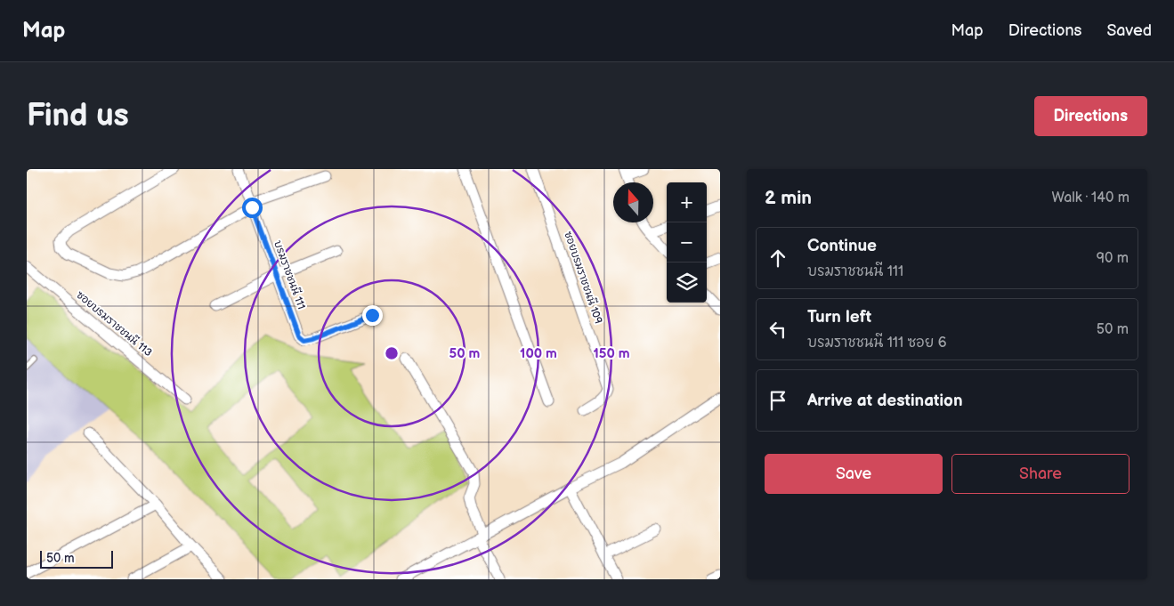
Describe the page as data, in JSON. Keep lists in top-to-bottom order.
{
  "streets": {
    "street": ["บรมราชชนนี 111", "ซอยบรมราชชนนี 109", "ซอยบรมราชชนนี 113"]
  },
  "scale_bar": "50 m",
  "north": "top",
  "page": {
    "header": "Map",
    "nav": ["Map", "Directions", "Saved"],
    "buttons": [
      "Directions",
      ["Save", "Share"]
    ],
    "title": "Find us",
    "heading": ["2 min", "Walk · 140 m"],
    "map_buttons": ["+", "−"],
    "list": [
      ["Continue", "บรมราชชนนี 111", "90 m"],
      ["Turn left", "บรมราชชนนี 111 ซอย 6", "50 m"],
      "Arrive at destination"
    ],
    "scale": "50 m"
  },
  "rings": ["50 m", "100 m", "150 m"]
}
